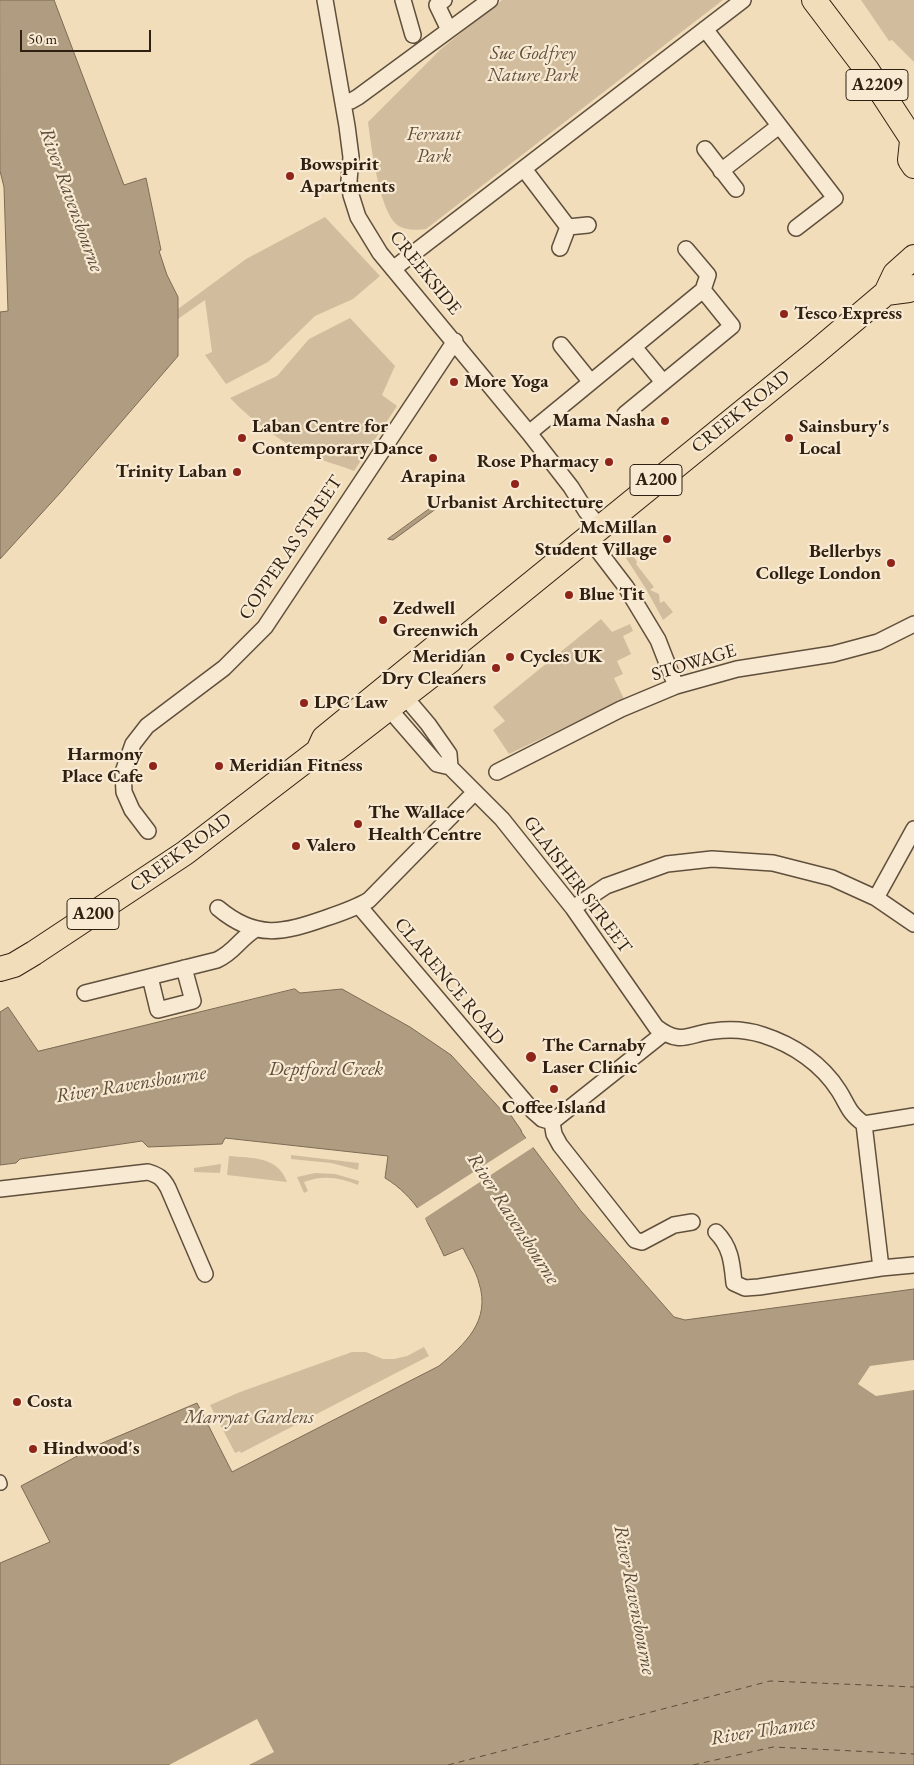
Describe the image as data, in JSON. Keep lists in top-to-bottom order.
{
  "streets": {
    "main road": ["A2209", "CREEK ROAD", "A200"],
    "street": [
      "CREEKSIDE",
      "COPPERAS STREET",
      "STOWAGE",
      "GLAISHER STREET",
      "CLARENCE ROAD"
    ]
  },
  "crossings": [
    ["CREEKSIDE", "CREEK ROAD"],
    ["CREEKSIDE", "COPPERAS STREET"],
    ["CREEKSIDE", "STOWAGE"],
    ["CREEK ROAD", "GLAISHER STREET"]
  ],
  "water": ["River Ravensbourne", "Deptford Creek", "River Thames"],
  "parks": ["Sue Godfrey Nature Park", "Ferrant Park", "Marryat Gardens"],
  "places": [
    "Bowspirit Apartments",
    "Tesco Express",
    "More Yoga",
    "Mama Nasha",
    "Laban Centre for Contemporary Dance",
    "Sainsbury's Local",
    "Arapina",
    "Rose Pharmacy",
    "Trinity Laban",
    "Urbanist Architecture",
    "McMillan Student Village",
    "Bellerbys College London",
    "Blue Tit",
    "Zedwell Greenwich",
    "Cycles UK",
    "Meridian Dry Cleaners",
    "LPC Law",
    "Harmony Place Cafe",
    "Meridian Fitness",
    "The Wallace Health Centre",
    "Valero",
    "The Carnaby Laser Clinic",
    "Coffee Island",
    "Costa",
    "Hindwood's"
  ],
  "scale_bar": "50 m"
}
